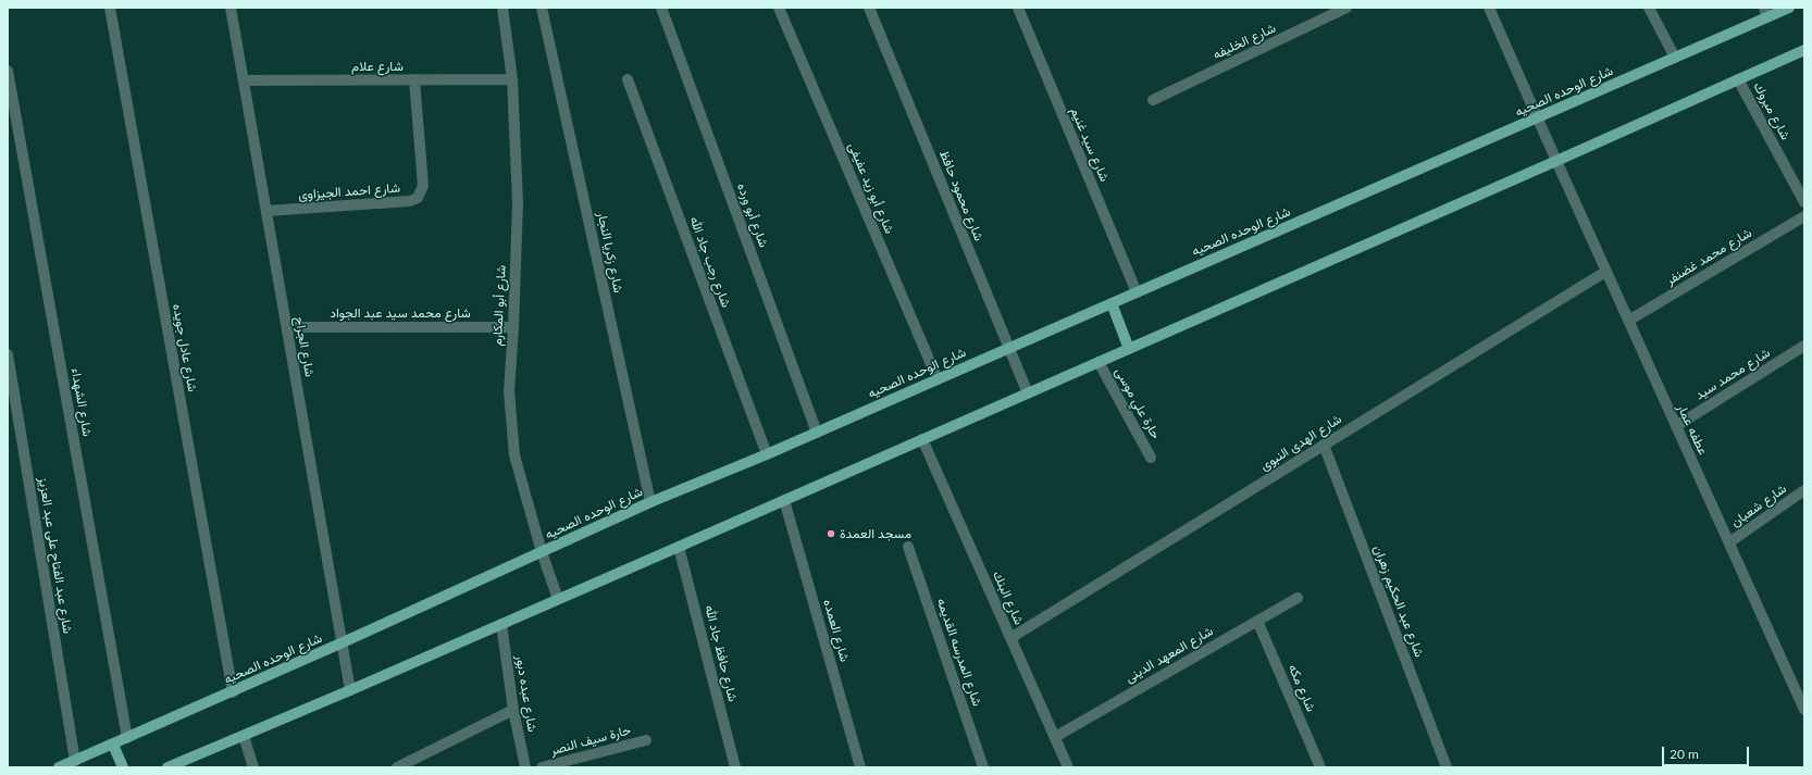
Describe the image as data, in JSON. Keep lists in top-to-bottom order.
{
  "streets": {
    "main road": ["شارع الوحده الصحيه"],
    "street": [
      "شارع الخليفه",
      "شارع علام",
      "شارع مبروك",
      "شارع سيد غنيم",
      "شارع أبو زيد عفيفى",
      "شارع احمد الجيزاوى",
      "شارع محمود حافظ",
      "شارع أبو ورده",
      "شارع زكريا النجار",
      "شارع محمد غضنفر",
      "شارع رجب جاد الله",
      "شارع أبو المكارم",
      "شارع محمد سيد عبد الجواد",
      "شارع الجراح",
      "شارع عادل جويده",
      "شارع محمد سيد",
      "شارع الشهداء",
      "حارة علي موسى",
      "عطفه عمار",
      "شارع الهدى النبوى",
      "شارع شعبان",
      "شارع عبد الفتاح على عبد العزيز",
      "شارع البنك",
      "شارع عبد الحكيم زهران",
      "شارع العمده",
      "شارع المدرسه القديمه",
      "شارع حافظ جاد الله",
      "شارع المعهد الدينى",
      "شارع مكه",
      "شارع عبده دبور",
      "حارة سيف النصر"
    ]
  },
  "crossings": [
    ["شارع علام", "شارع احمد الجيزاوى"],
    ["شارع علام", "شارع أبو المكارم"],
    ["شارع علام", "شارع الجراح"],
    ["شارع الوحده الصحيه", "شارع سيد غنيم"],
    ["شارع الوحده الصحيه", "شارع أبو زيد عفيفى"],
    ["شارع الوحده الصحيه", "شارع محمود حافظ"],
    ["شارع الوحده الصحيه", "شارع أبو ورده"],
    ["شارع الوحده الصحيه", "شارع زكريا النجار"],
    ["شارع الوحده الصحيه", "شارع رجب جاد الله"],
    ["شارع الوحده الصحيه", "شارع أبو المكارم"],
    ["شارع الوحده الصحيه", "شارع الجراح"],
    ["شارع الوحده الصحيه", "شارع عادل جويده"],
    ["شارع الوحده الصحيه", "شارع الشهداء"],
    ["شارع الوحده الصحيه", "عطفه عمار"],
    ["شارع الوحده الصحيه", "شارع عبد الفتاح على عبد العزيز"],
    ["شارع احمد الجيزاوى", "شارع الجراح"],
    ["شارع محمد غضنفر", "عطفه عمار"],
    ["شارع أبو المكارم", "شارع محمد سيد عبد الجواد"],
    ["شارع محمد سيد عبد الجواد", "شارع الجراح"],
    ["شارع محمد سيد", "عطفه عمار"],
    ["عطفه عمار", "شارع الهدى النبوى"],
    ["عطفه عمار", "شارع شعبان"],
    ["شارع الهدى النبوى", "شارع البنك"],
    ["شارع الهدى النبوى", "شارع عبد الحكيم زهران"],
    ["شارع البنك", "شارع المعهد الدينى"],
    ["شارع المعهد الدينى", "شارع مكه"]
  ],
  "places": ["مسجد العمدة"],
  "scale_bar": "20 m"
}
